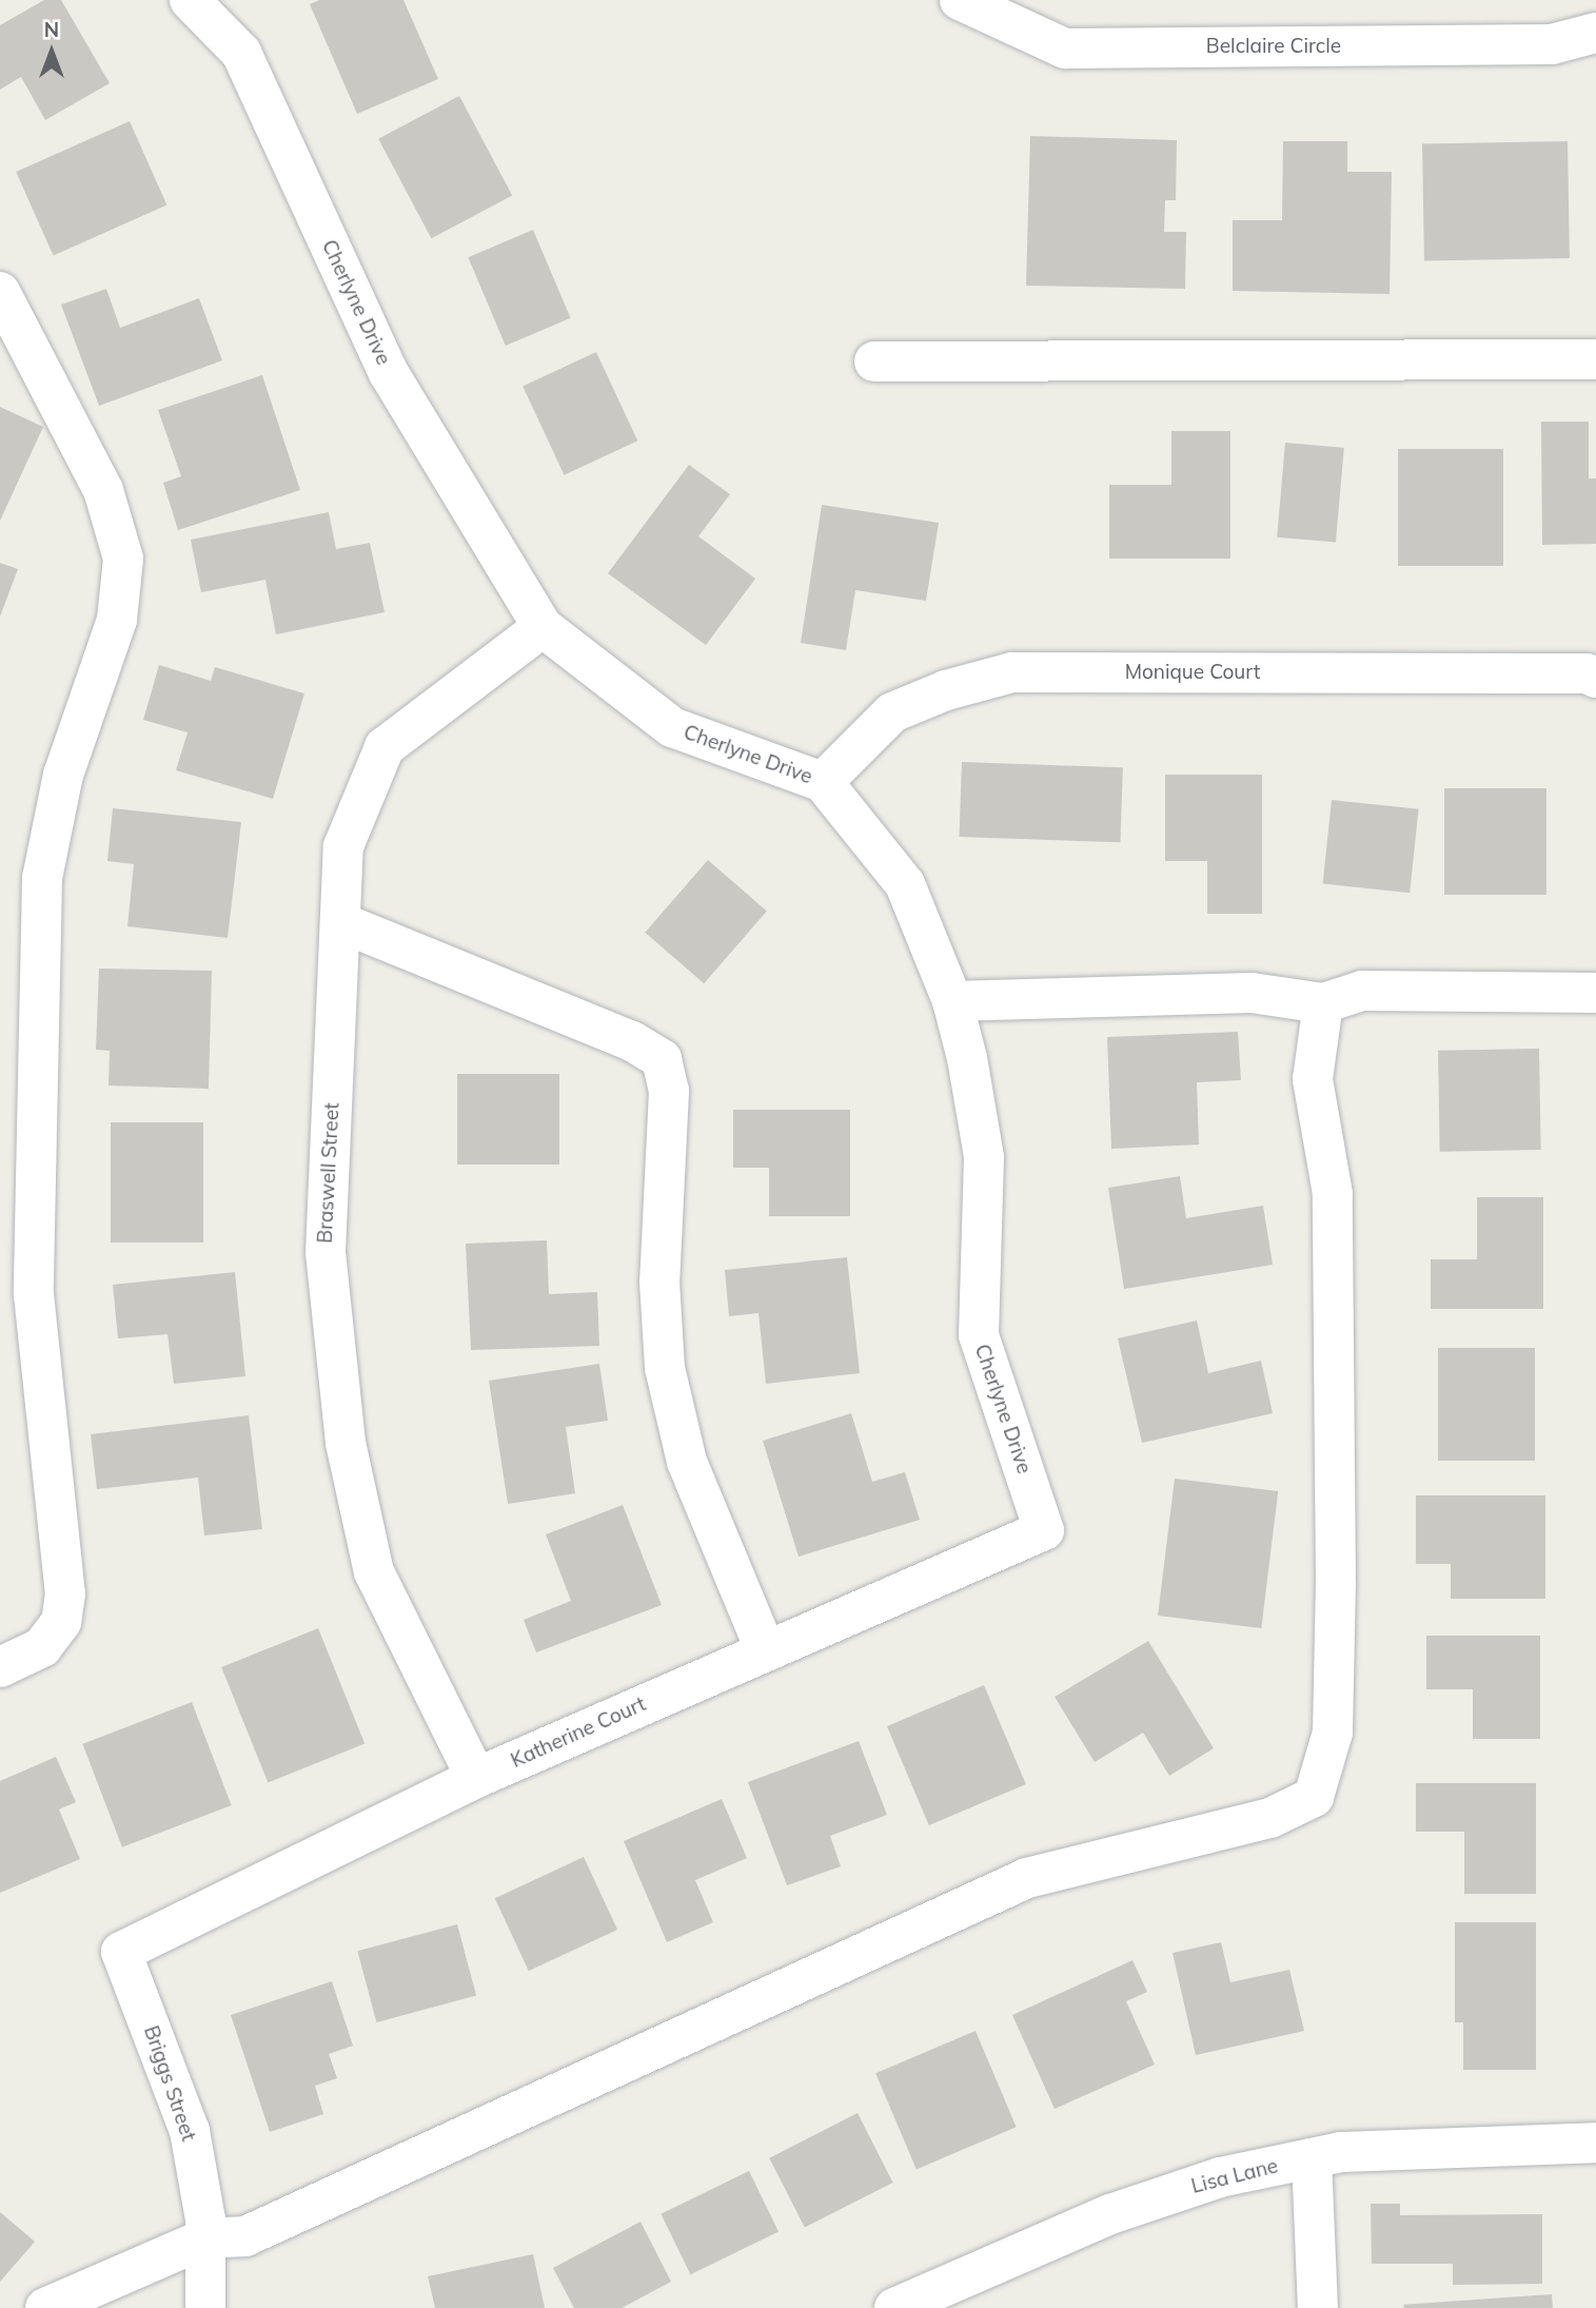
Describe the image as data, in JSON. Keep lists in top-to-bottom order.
{
  "streets": {
    "street": [
      "Belclaire Circle",
      "Cherlyne Drive",
      "Monique Court",
      "Braswell Street",
      "Katherine Court",
      "Briggs Street",
      "Lisa Lane"
    ]
  },
  "crossings": [
    ["Cherlyne Drive", "Monique Court"],
    ["Cherlyne Drive", "Braswell Street"],
    ["Cherlyne Drive", "Katherine Court"],
    ["Braswell Street", "Katherine Court"],
    ["Katherine Court", "Briggs Street"]
  ],
  "north": "top"
}
